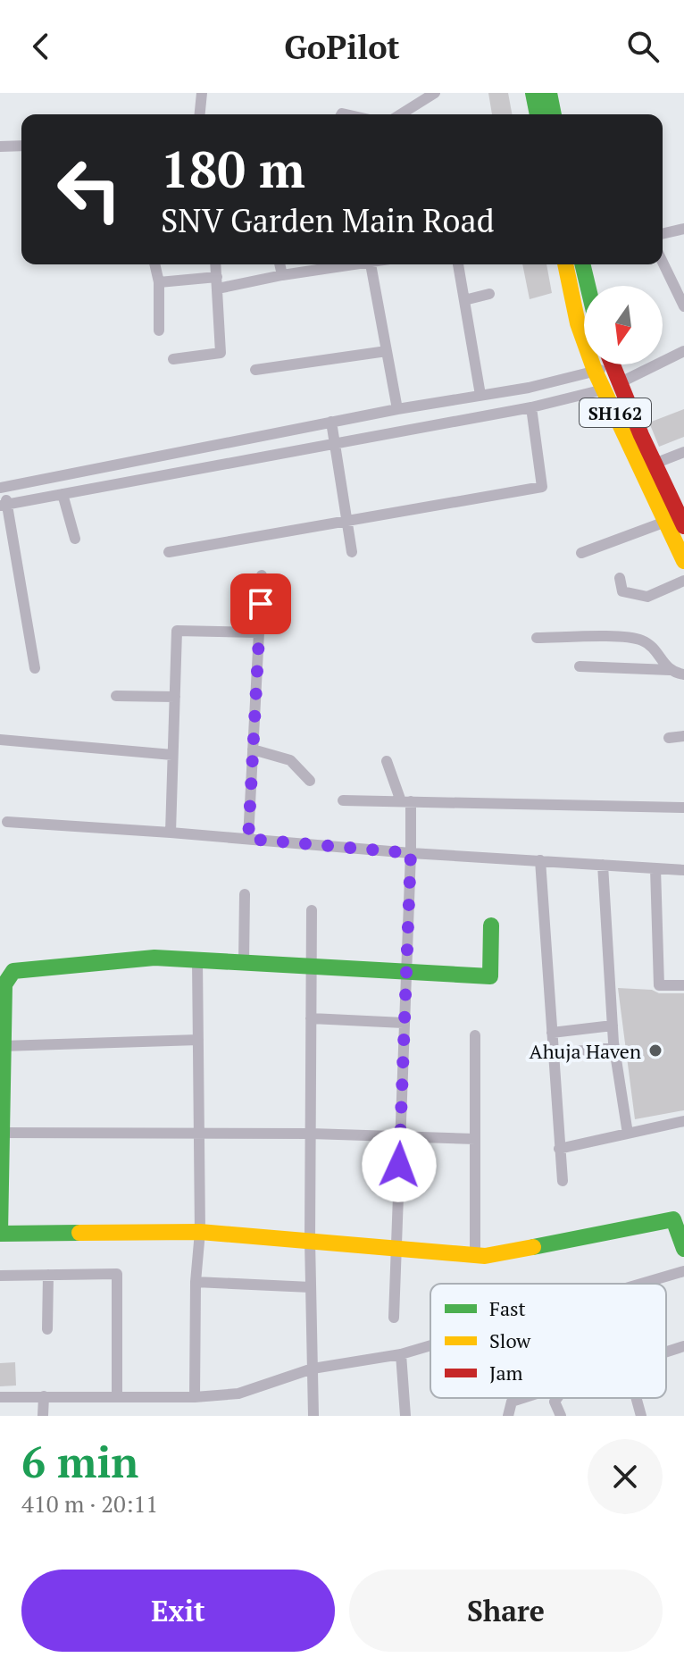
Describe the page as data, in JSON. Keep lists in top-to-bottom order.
{
  "streets": {
    "street": ["SH162"]
  },
  "places": ["Ahuja Haven"],
  "legend": ["Fast", "Slow", "Jam"],
  "north": "bottom",
  "page": {
    "header": "GoPilot",
    "turn": ["180 m", "SNV Garden Main Road"],
    "heading": ["6 min", "410 m · 20:11"],
    "buttons": ["Exit", "Share"]
  }
}
